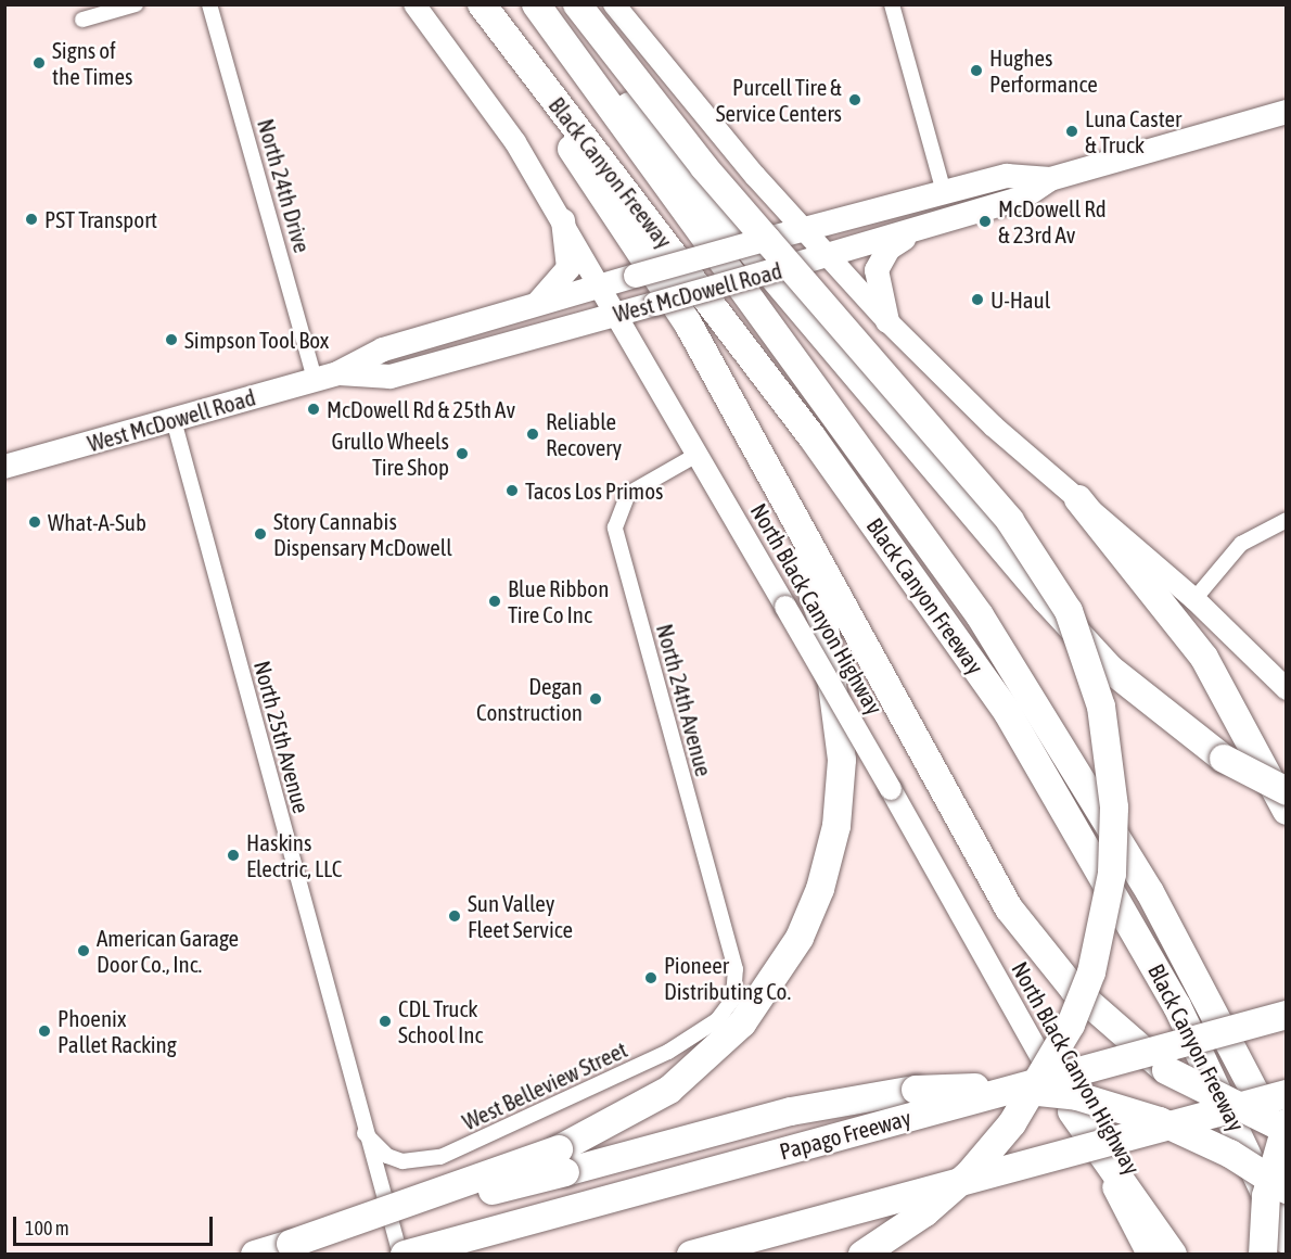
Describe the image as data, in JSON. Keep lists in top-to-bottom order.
{
  "streets": {
    "highway": ["Black Canyon Freeway", "Papago Freeway"],
    "main road": ["West McDowell Road", "North Black Canyon Highway"],
    "street": [
      "North 24th Drive",
      "North 24th Avenue",
      "North 25th Avenue",
      "West Belleview Street"
    ]
  },
  "crossings": [
    ["North 24th Drive", "West McDowell Road"],
    ["West McDowell Road", "North Black Canyon Highway"],
    ["West McDowell Road", "North 25th Avenue"],
    ["North Black Canyon Highway", "North 24th Avenue"],
    ["North 24th Avenue", "West Belleview Street"],
    ["North 25th Avenue", "West Belleview Street"],
    ["North 25th Avenue", "Papago Freeway"]
  ],
  "places": [
    "Signs of the Times",
    "Hughes Performance",
    "Purcell Tire & Service Centers",
    "Luna Caster & Truck",
    "PST Transport",
    "McDowell Rd & 23rd Av",
    "U-Haul",
    "Simpson Tool Box",
    "McDowell Rd & 25th Av",
    "Reliable Recovery",
    "Grullo Wheels Tire Shop",
    "Tacos Los Primos",
    "What-A-Sub",
    "Story Cannabis Dispensary McDowell",
    "Blue Ribbon Tire Co Inc",
    "Degan Construction",
    "Haskins Electric, LLC",
    "Sun Valley Fleet Service",
    "American Garage Door Co., Inc.",
    "Pioneer Distributing Co.",
    "CDL Truck School Inc",
    "Phoenix Pallet Racking"
  ],
  "scale_bar": "100 m"
}
